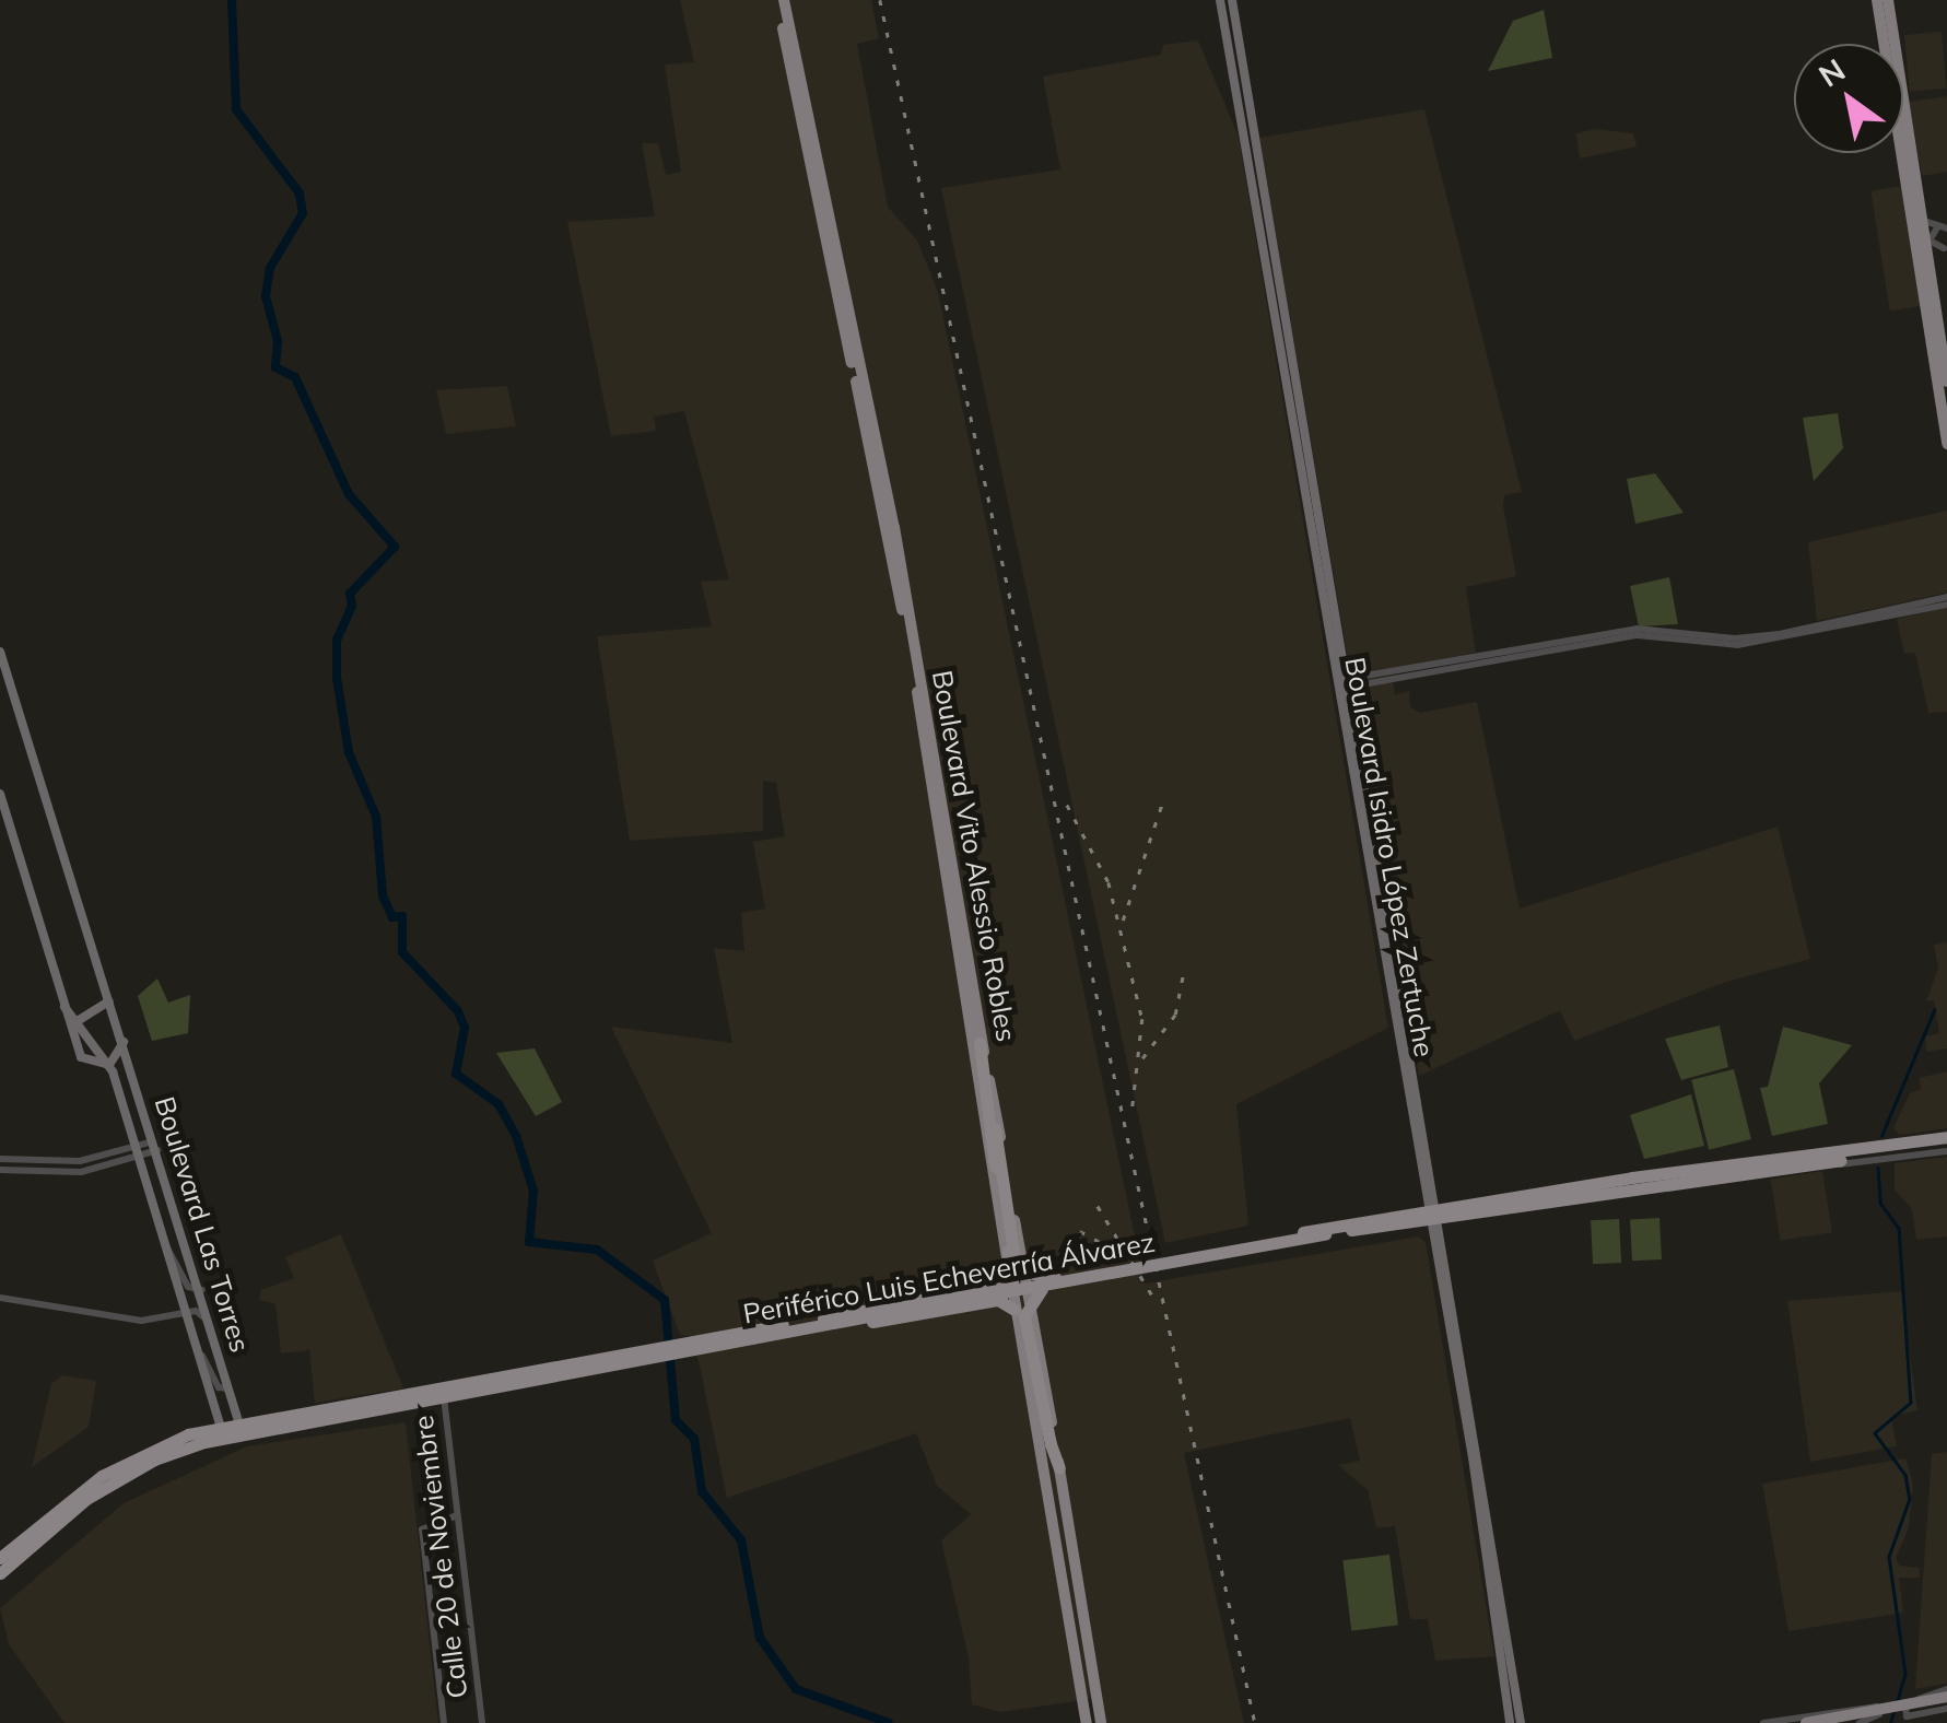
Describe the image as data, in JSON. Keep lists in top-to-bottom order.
{
  "streets": {
    "highway": ["Periférico Luis Echeverría Álvarez"],
    "main road": ["Boulevard Vito Alessio Robles", "Boulevard Isidro López Zertuche", "Boulevard Las Torres"],
    "street": ["Calle 20 de Noviembre"]
  },
  "crossings": [
    ["Boulevard Isidro López Zertuche", "Periférico Luis Echeverría Álvarez"],
    ["Boulevard Las Torres", "Periférico Luis Echeverría Álvarez"],
    ["Periférico Luis Echeverría Álvarez", "Calle 20 de Noviembre"]
  ],
  "north": "top left"
}
